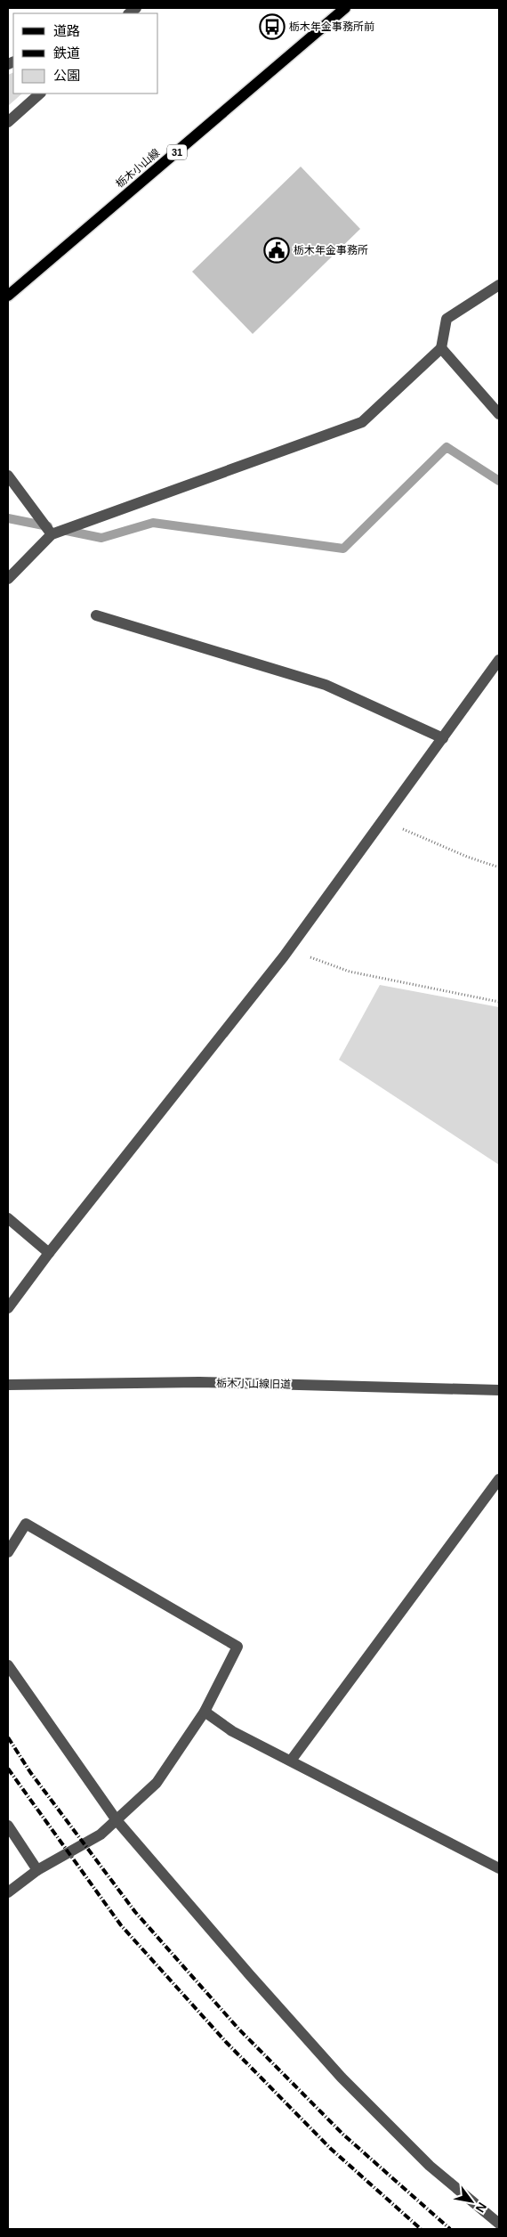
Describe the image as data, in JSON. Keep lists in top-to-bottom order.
{
  "streets": {
    "main road": ["31", "栃木小山線"],
    "street": ["栃木小山線旧道"]
  },
  "places": {
    "bus stop": ["栃木年金事務所前"],
    "public building": ["栃木年金事務所"]
  },
  "legend": ["道路", "鉄道", "公園"],
  "north": "bottom right"
}
